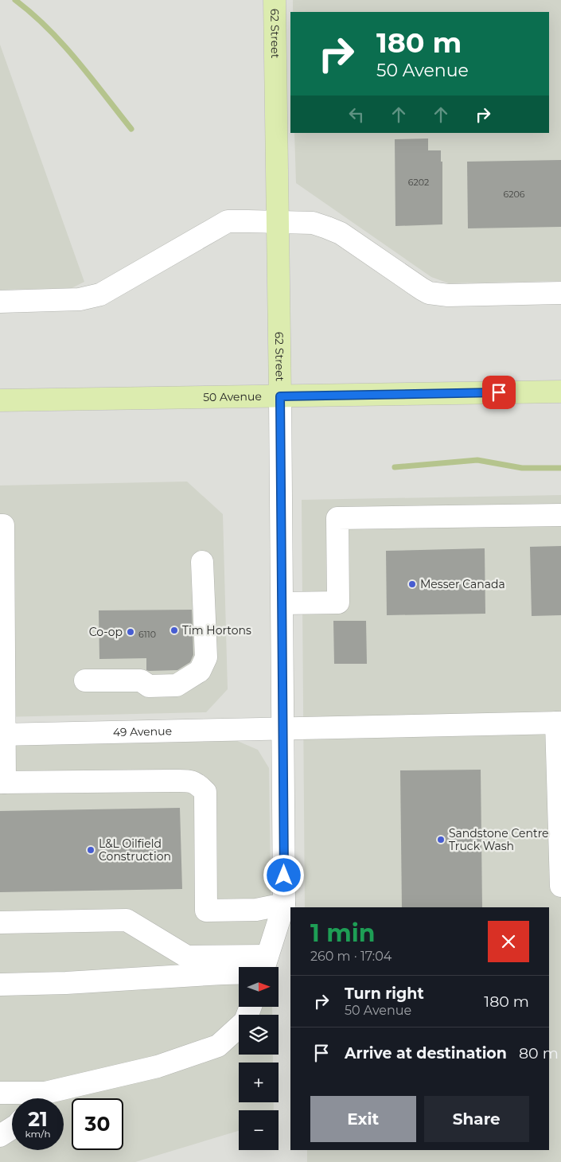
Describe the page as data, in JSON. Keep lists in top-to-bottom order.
{
  "streets": {
    "main road": ["62 Street", "50 Avenue"],
    "street": ["49 Avenue"]
  },
  "crossings": [
    ["62 Street", "50 Avenue"],
    ["62 Street", "49 Avenue"]
  ],
  "places": [
    "Messer Canada",
    "Tim Hortons",
    "Co-op",
    "Sandstone Centre Truck Wash",
    "L&L Oilfield Construction"
  ],
  "house_numbers": ["6202", "6206", "6110"],
  "north": "right",
  "page": {
    "turn": ["180 m", "50 Avenue"],
    "heading": ["1 min", "260 m · 17:04"],
    "map_buttons": ["+", "−"],
    "list": [
      {
        "name": "Turn right",
        "note": "50 Avenue",
        "value": "180 m"
      },
      {
        "name": "Arrive at destination",
        "value": "80 m"
      }
    ],
    "buttons": ["Exit", "Share"],
    "speed": "21 km/h",
    "limit": "30"
  }
}
